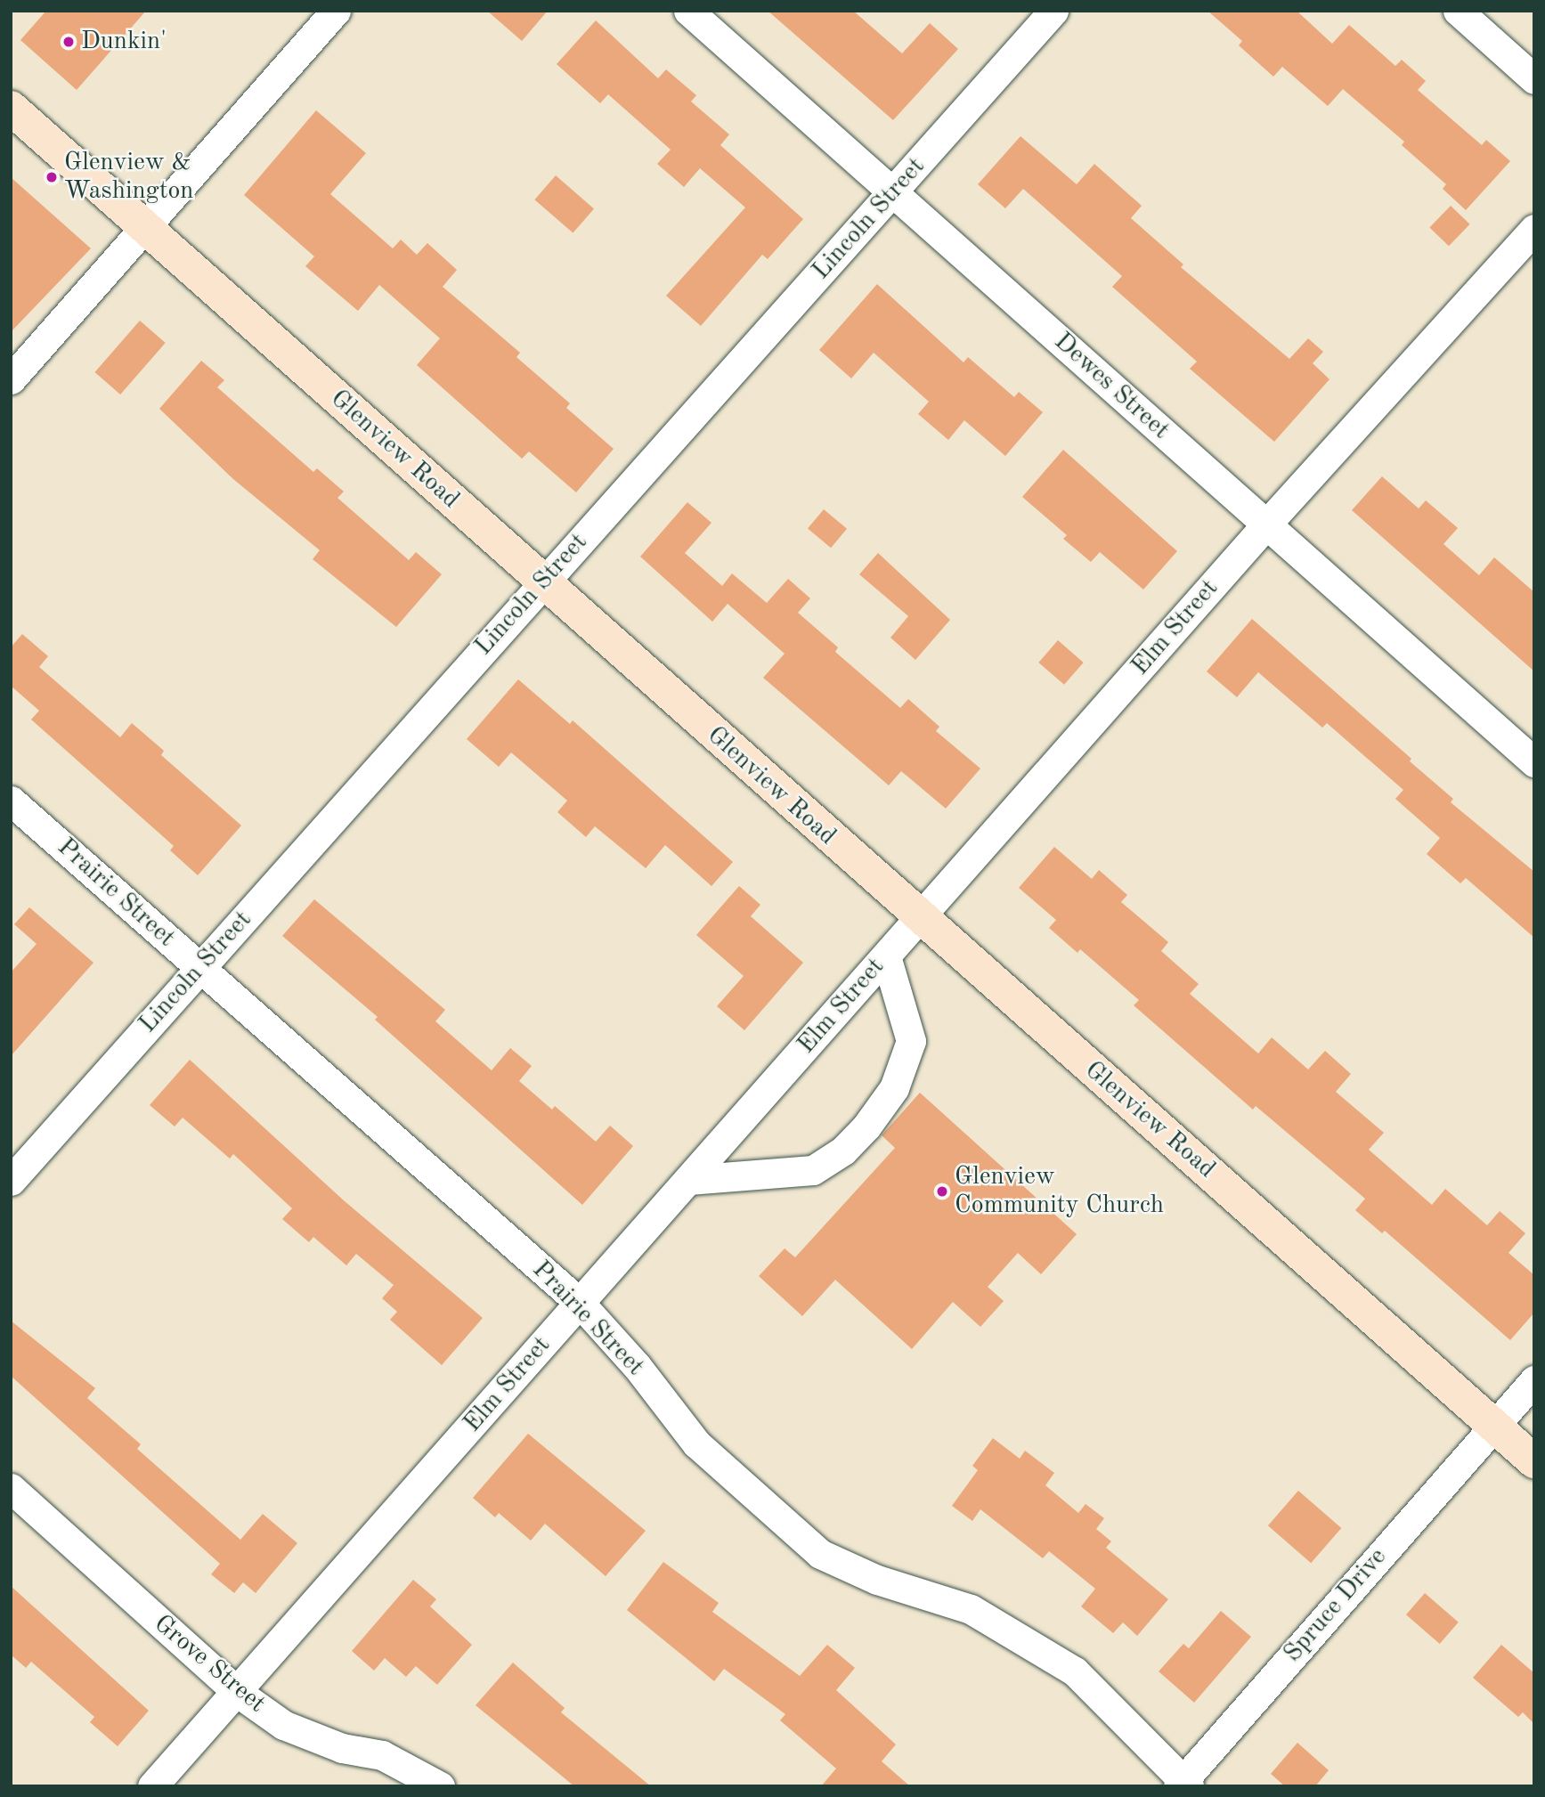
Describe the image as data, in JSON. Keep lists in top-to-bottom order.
{
  "streets": {
    "main road": ["Glenview Road"],
    "street": [
      "Lincoln Street",
      "Dewes Street",
      "Elm Street",
      "Prairie Street",
      "Spruce Drive",
      "Grove Street"
    ]
  },
  "crossings": [
    ["Lincoln Street", "Dewes Street"],
    ["Lincoln Street", "Glenview Road"],
    ["Lincoln Street", "Prairie Street"],
    ["Dewes Street", "Elm Street"],
    ["Glenview Road", "Elm Street"],
    ["Glenview Road", "Spruce Drive"],
    ["Elm Street", "Prairie Street"],
    ["Elm Street", "Grove Street"],
    ["Prairie Street", "Spruce Drive"]
  ],
  "places": ["Dunkin'", "Glenview & Washington", "Glenview Community Church"]
}
